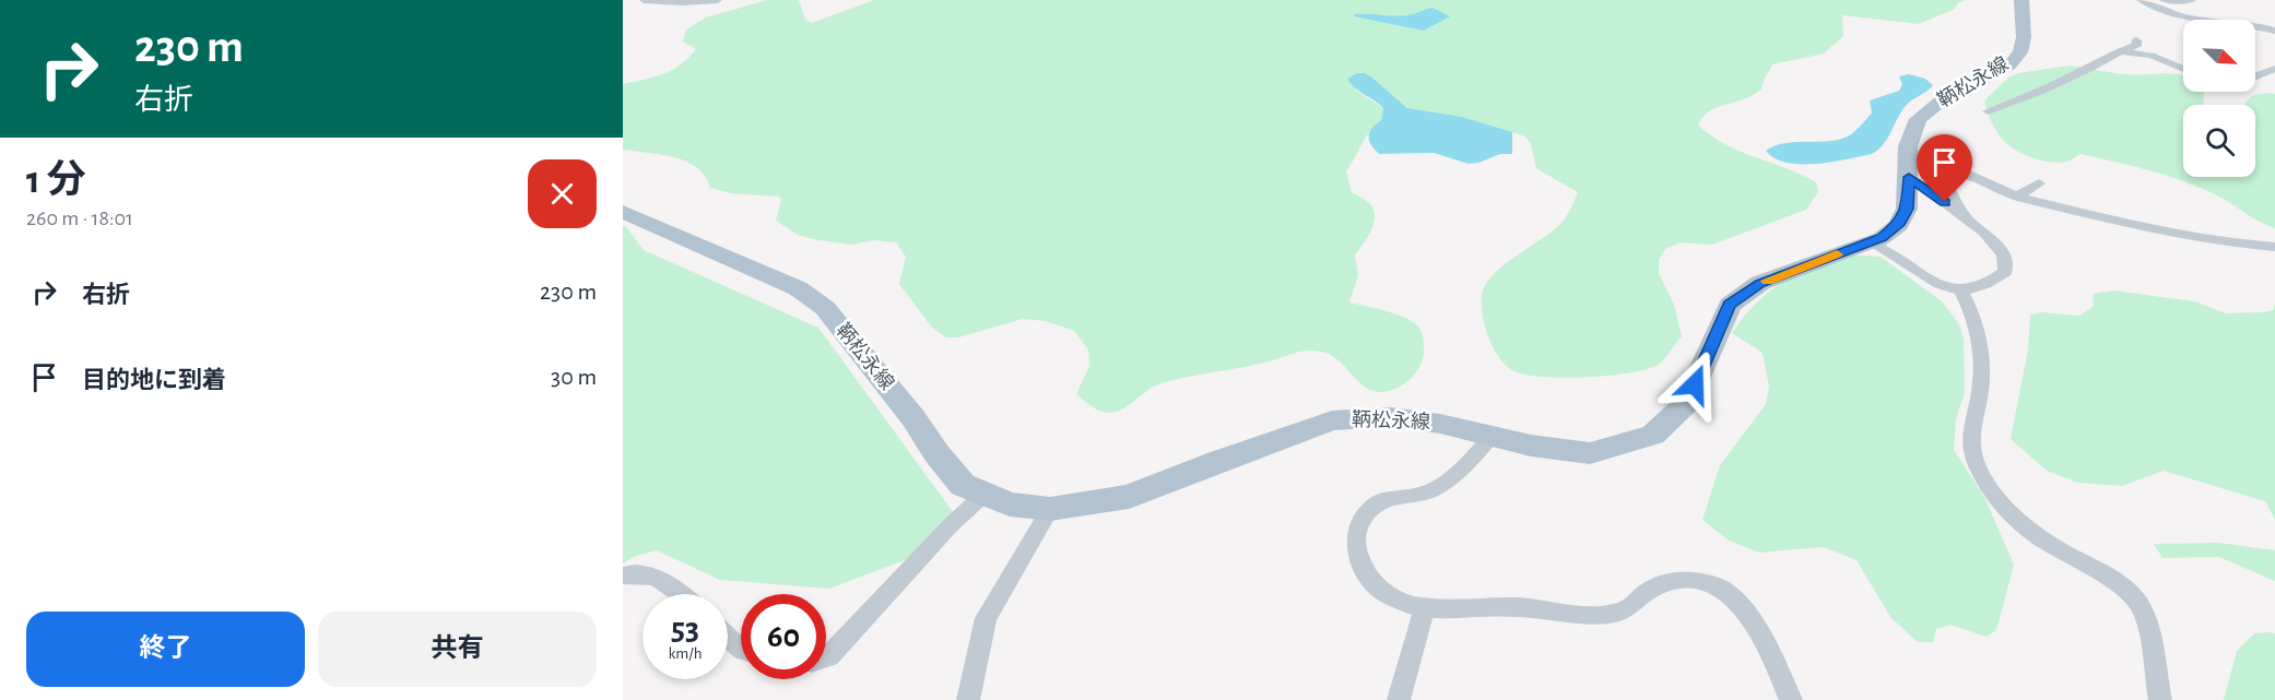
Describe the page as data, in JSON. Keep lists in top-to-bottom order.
{
  "streets": {
    "main road": ["鞆松永線"]
  },
  "north": "bottom right",
  "page": {
    "turn": ["230 m", "右折"],
    "heading": ["1 分", "260 m · 18:01"],
    "list": [
      {
        "name": "右折",
        "value": "230 m"
      },
      {
        "name": "目的地に到着",
        "value": "30 m"
      }
    ],
    "speed": "53 km/h",
    "limit": "60",
    "buttons": ["終了", "共有"]
  }
}
